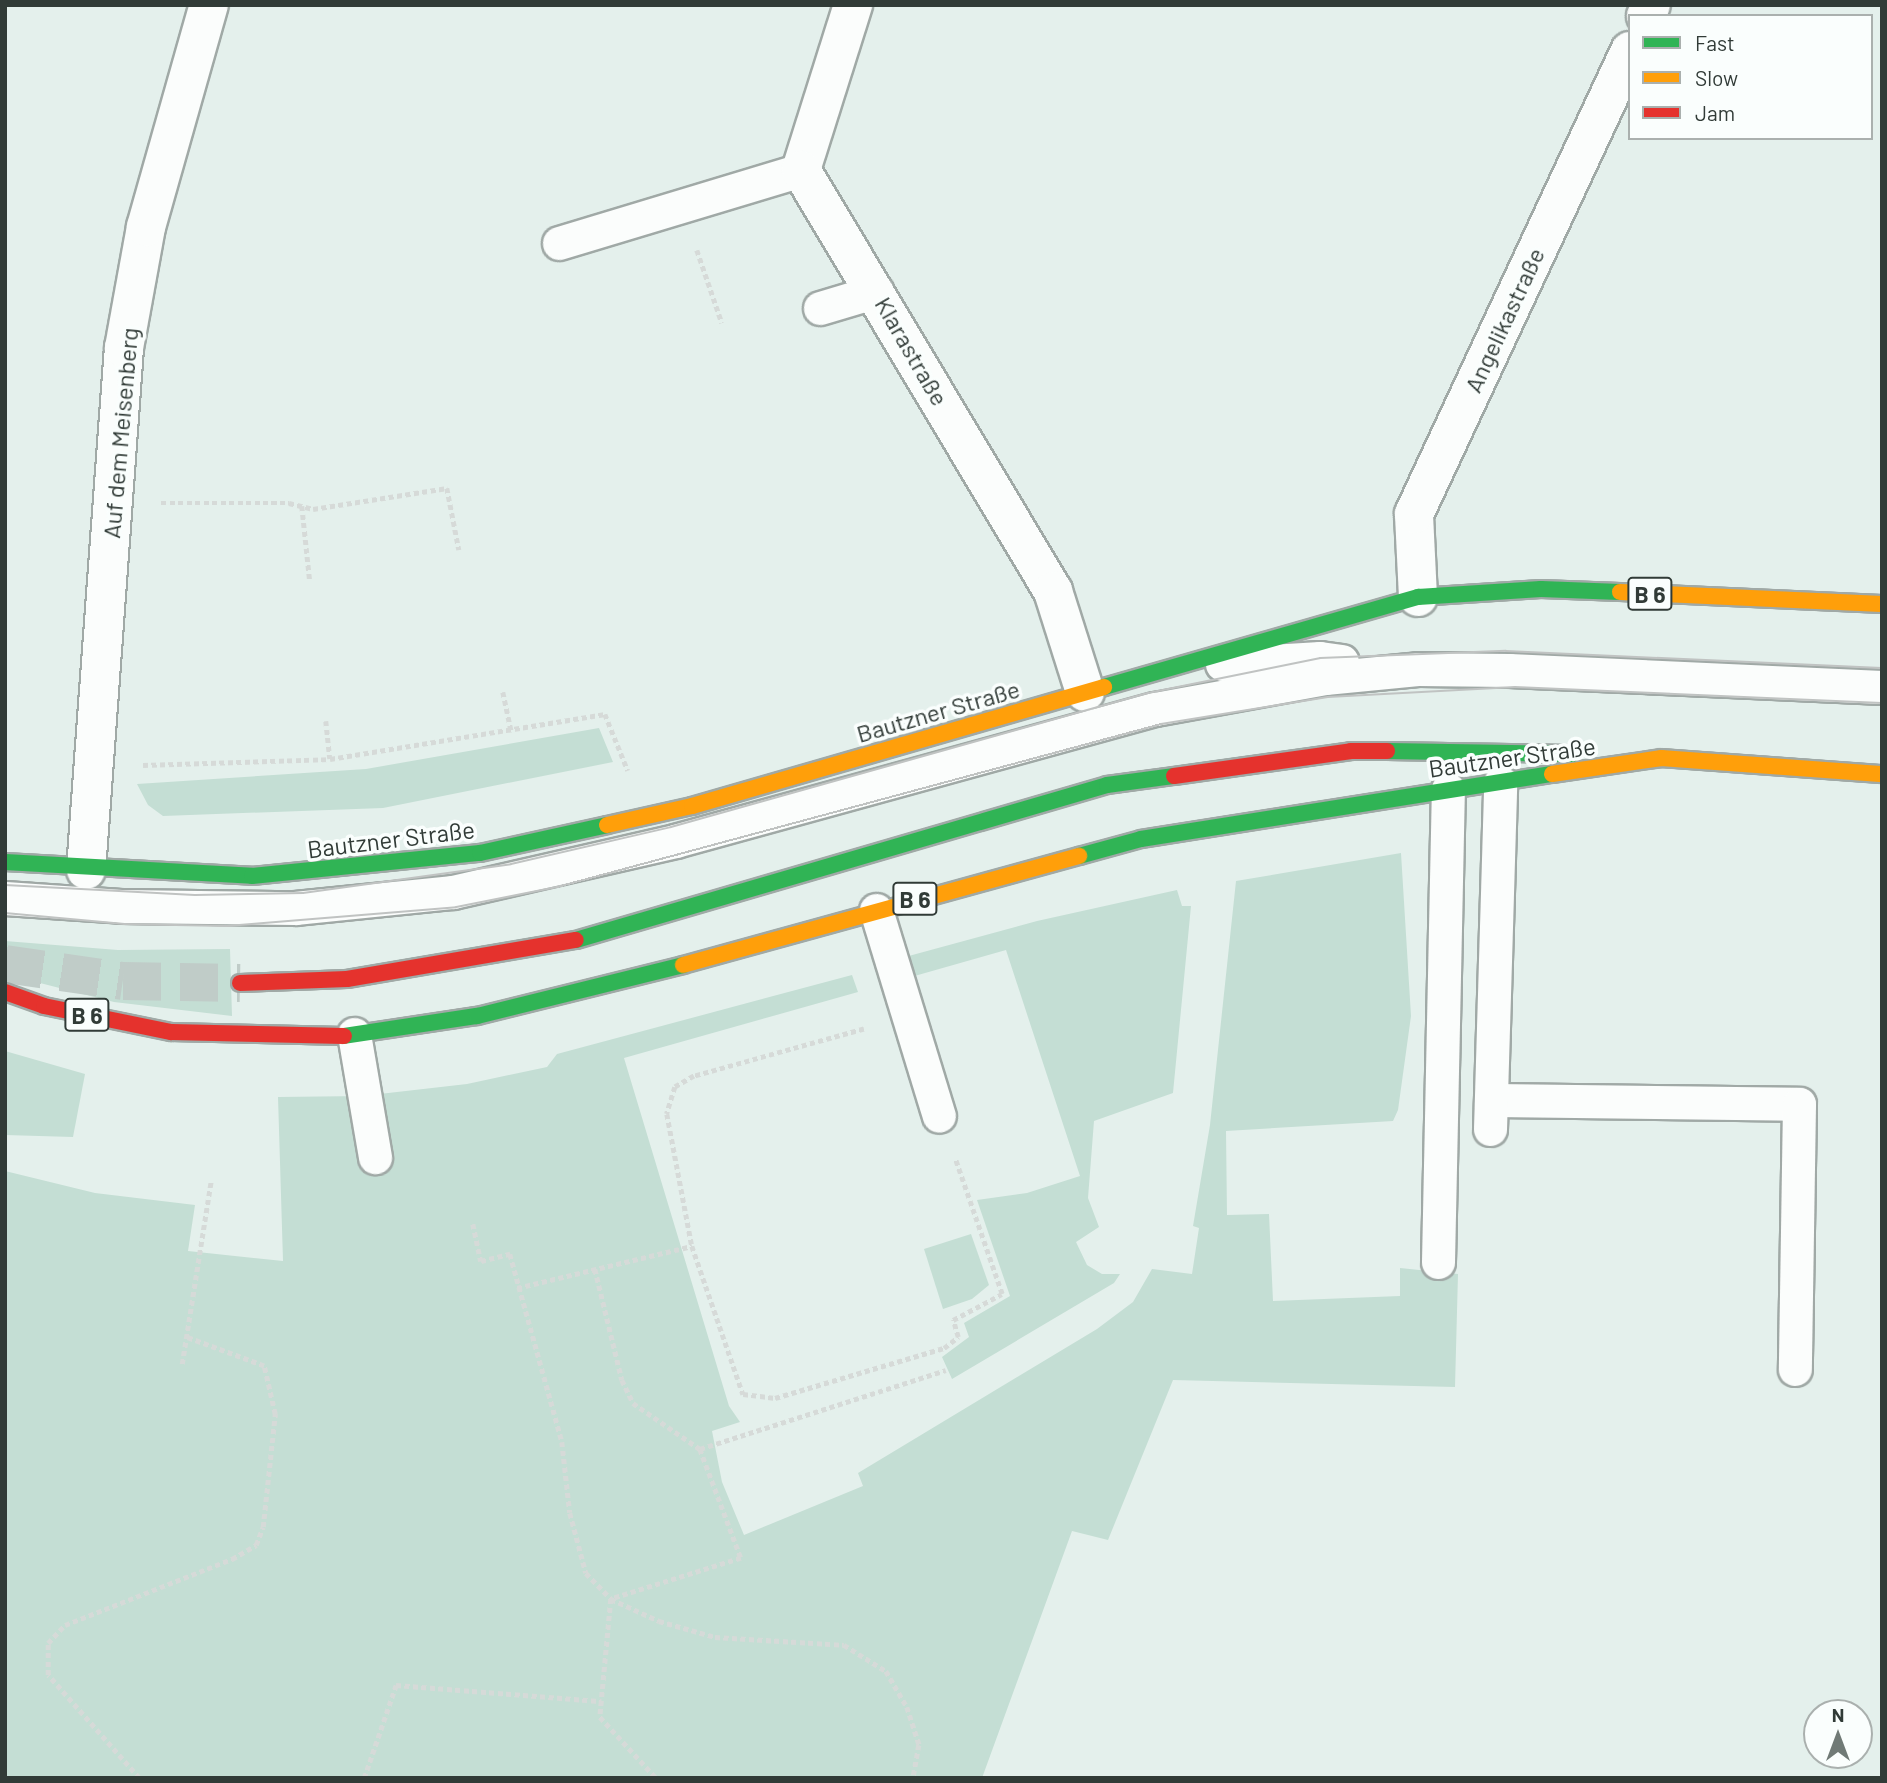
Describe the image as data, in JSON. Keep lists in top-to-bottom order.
{
  "streets": {
    "main road": ["B 6", "Bautzner Straße"],
    "street": ["Angelikastraße", "Klarastraße", "Auf dem Meisenberg"]
  },
  "crossings": [
    ["Angelikastraße", "Bautzner Straße"],
    ["Klarastraße", "Bautzner Straße"],
    ["Auf dem Meisenberg", "Bautzner Straße"]
  ],
  "legend": ["Fast", "Slow", "Jam"],
  "north": "top"
}
